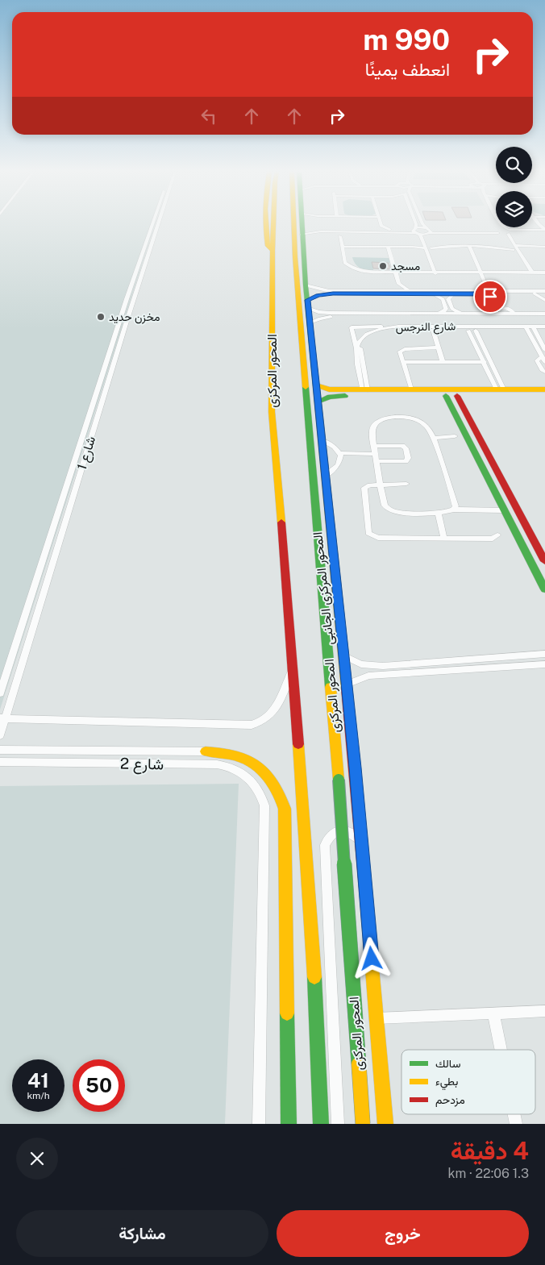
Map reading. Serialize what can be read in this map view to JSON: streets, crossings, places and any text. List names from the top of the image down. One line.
{"streets":{"main road":["المحور المركزى","المحور المركزى الجانبى"],"street":["شارع النرجس","شارع 1","شارع 2"]},"crossings":[["المحور المركزى","المحور المركزى الجانبى"]],"places":["مسجد","مخزن حديد"],"legend":["سالك","بطيء","مزدحم"],"page":{"turn":["990 m","انعطف يمينًا"],"speed":"41 km/h","limit":"50","heading":["4 دقيقة","1.3 km · 22:06"],"buttons":["خروج","مشاركة"]}}
